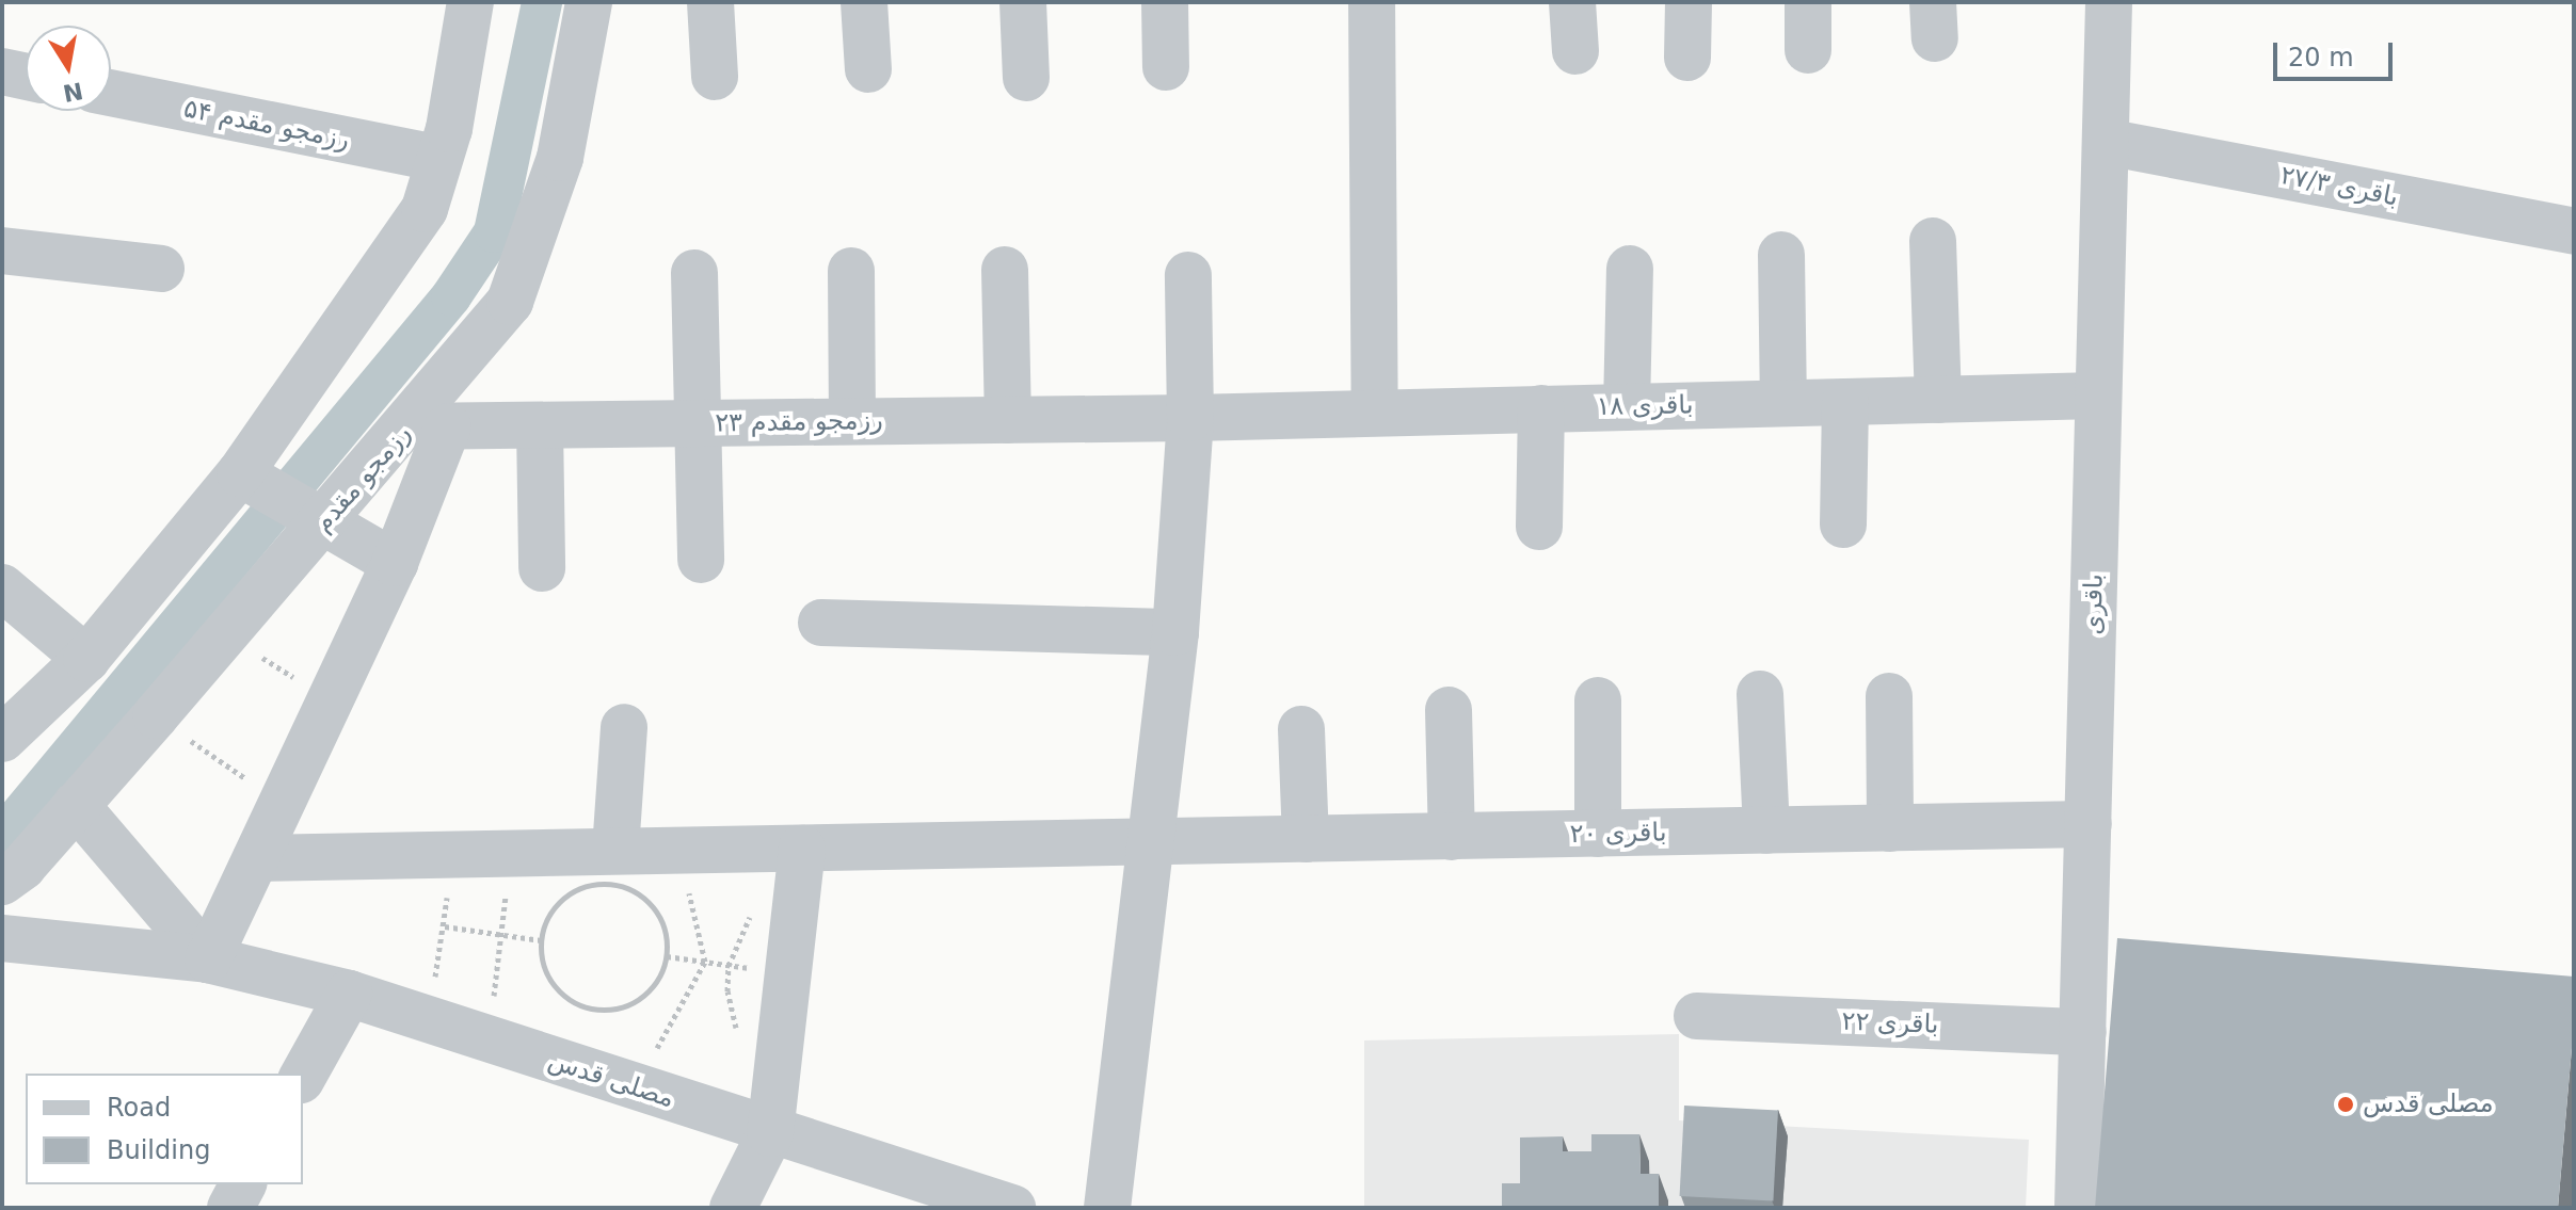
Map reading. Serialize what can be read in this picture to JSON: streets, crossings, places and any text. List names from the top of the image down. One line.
{"streets":{"street":["رزمجو مقدم ۵۴","باقری ۲۷/۳","باقری ۱۸","رزمجو مقدم ۲۳","رزمجو مقدم","باقری","باقری ۲۰","باقری ۲۲","مصلی قدس"]},"crossings":[["باقری ۲۷/۳","باقری"],["باقری ۱۸","رزمجو مقدم ۲۳"],["باقری ۱۸","باقری"],["رزمجو مقدم ۲۳","رزمجو مقدم"],["باقری","باقری ۲۰"],["باقری","باقری ۲۲"]],"places":["مصلی قدس"],"legend":["Road","Building"],"scale_bar":"20 m","north":"bottom"}
